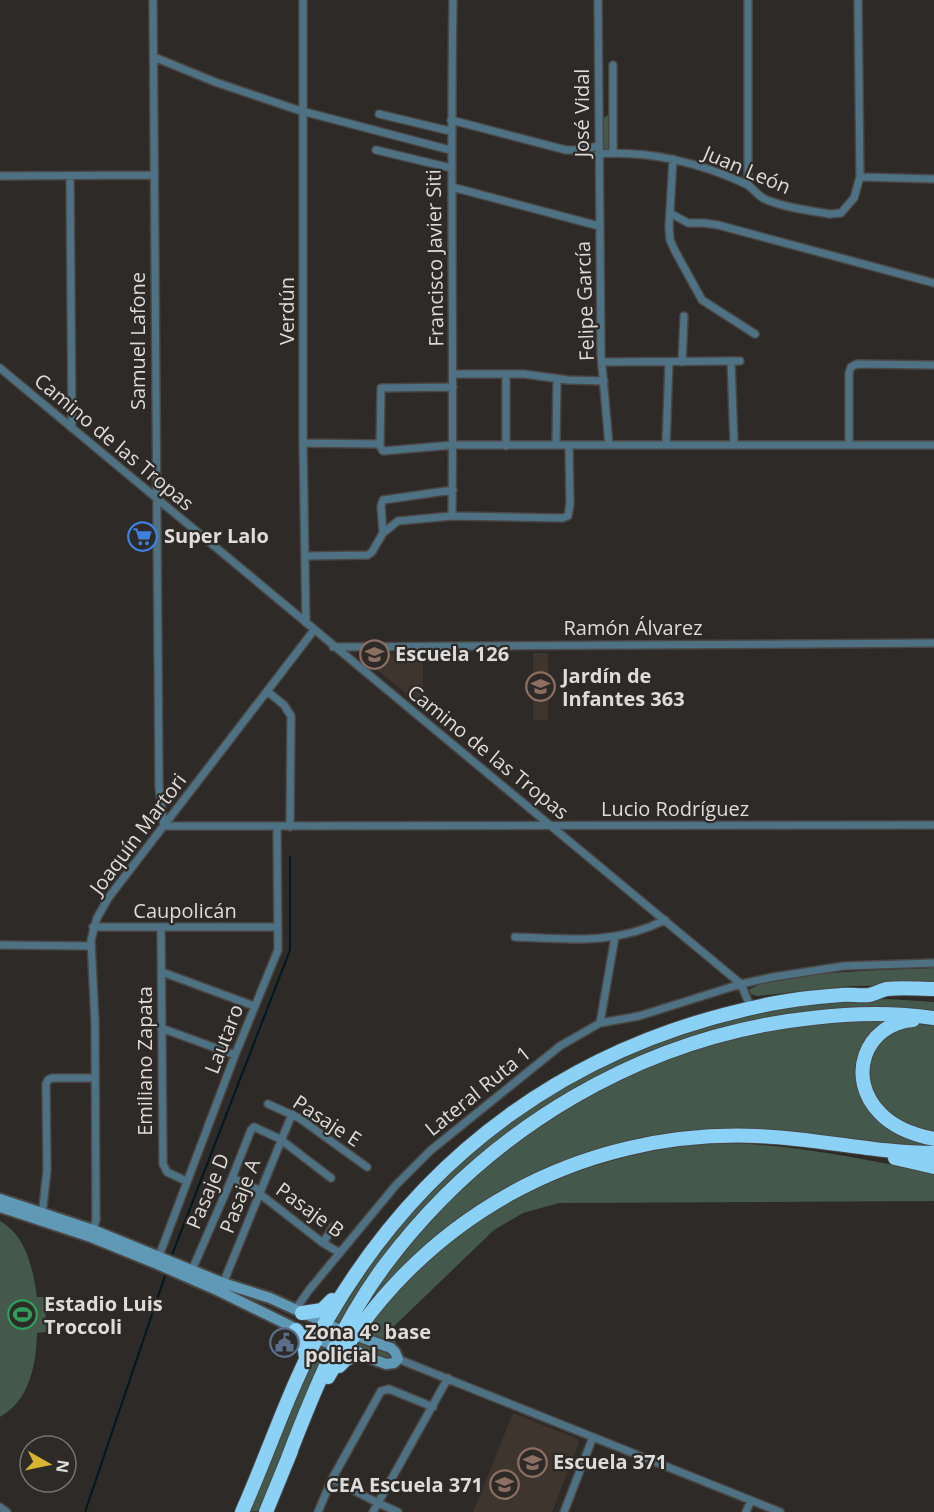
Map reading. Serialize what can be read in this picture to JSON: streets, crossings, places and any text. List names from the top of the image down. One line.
{"streets":{"street":["José Vidal","Juan León","Francisco Javier Siti","Felipe García","Verdún","Samuel Lafone","Camino de las Tropas","Ramón Álvarez","Lucio Rodríguez","Joaquín Martori","Caupolicán","Lautaro","Emiliano Zapata","Lateral Ruta 1","Pasaje E","Pasaje D","Pasaje A","Pasaje B"]},"crossings":[["José Vidal","Juan León"],["José Vidal","Felipe García"],["Juan León","Francisco Javier Siti"],["Francisco Javier Siti","Felipe García"],["Verdún","Camino de las Tropas"],["Samuel Lafone","Camino de las Tropas"],["Samuel Lafone","Lucio Rodríguez"],["Samuel Lafone","Joaquín Martori"],["Camino de las Tropas","Ramón Álvarez"],["Camino de las Tropas","Lucio Rodríguez"],["Camino de las Tropas","Joaquín Martori"],["Camino de las Tropas","Lateral Ruta 1"],["Lucio Rodríguez","Joaquín Martori"],["Lucio Rodríguez","Lautaro"],["Joaquín Martori","Caupolicán"],["Caupolicán","Lautaro"],["Caupolicán","Emiliano Zapata"],["Lautaro","Emiliano Zapata"],["Lateral Ruta 1","Pasaje B"],["Pasaje E","Pasaje A"],["Pasaje D","Pasaje A"],["Pasaje D","Pasaje B"],["Pasaje A","Pasaje B"]],"places":{"supermarket":["Super Lalo"],"school or university":["Escuela 126","Jardín de Infantes 363","Escuela 371","CEA Escuela 371"],"sports":["Estadio Luis Troccoli"],"public building":["Zona 4° base policial"]},"north":"right"}
